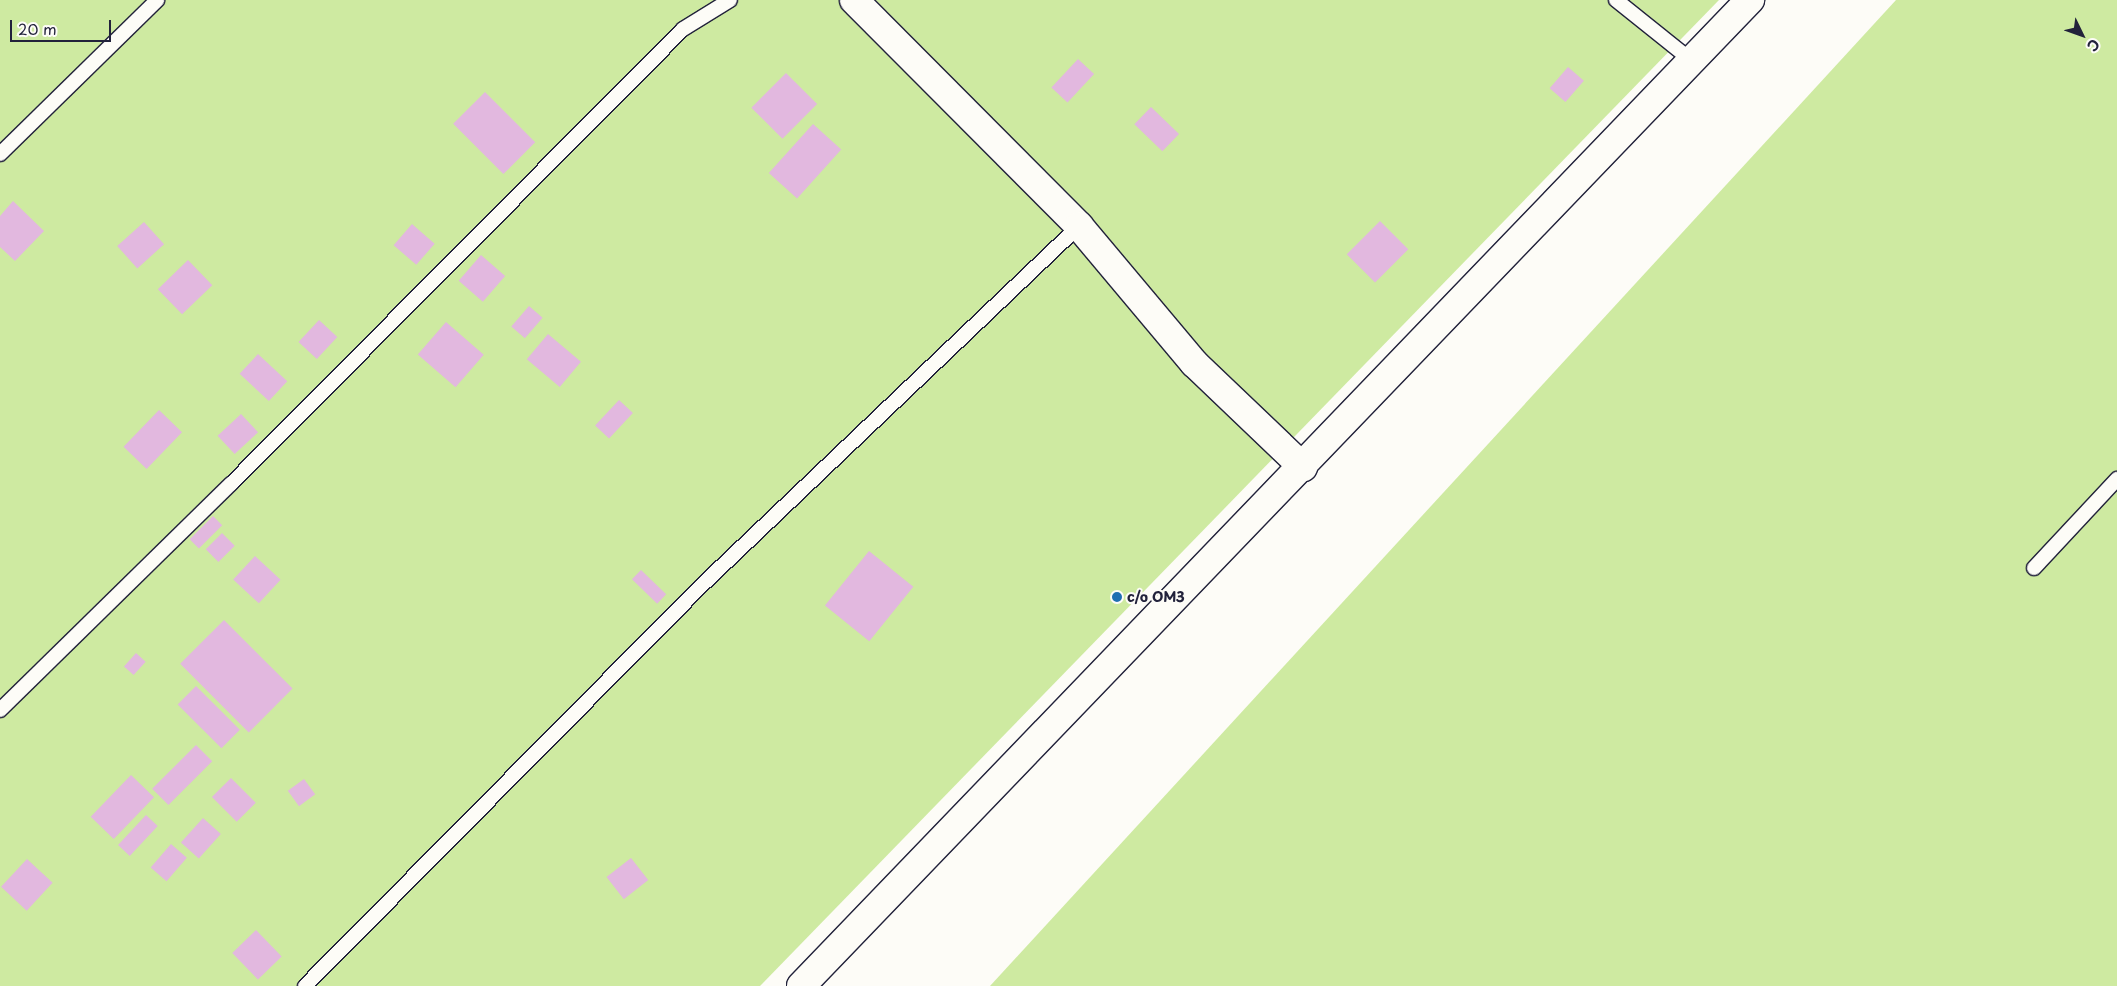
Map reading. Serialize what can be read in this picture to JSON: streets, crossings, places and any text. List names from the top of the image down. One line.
{"places":["с/о ОМЗ"],"scale_bar":"20 m","north":"bottom right"}
